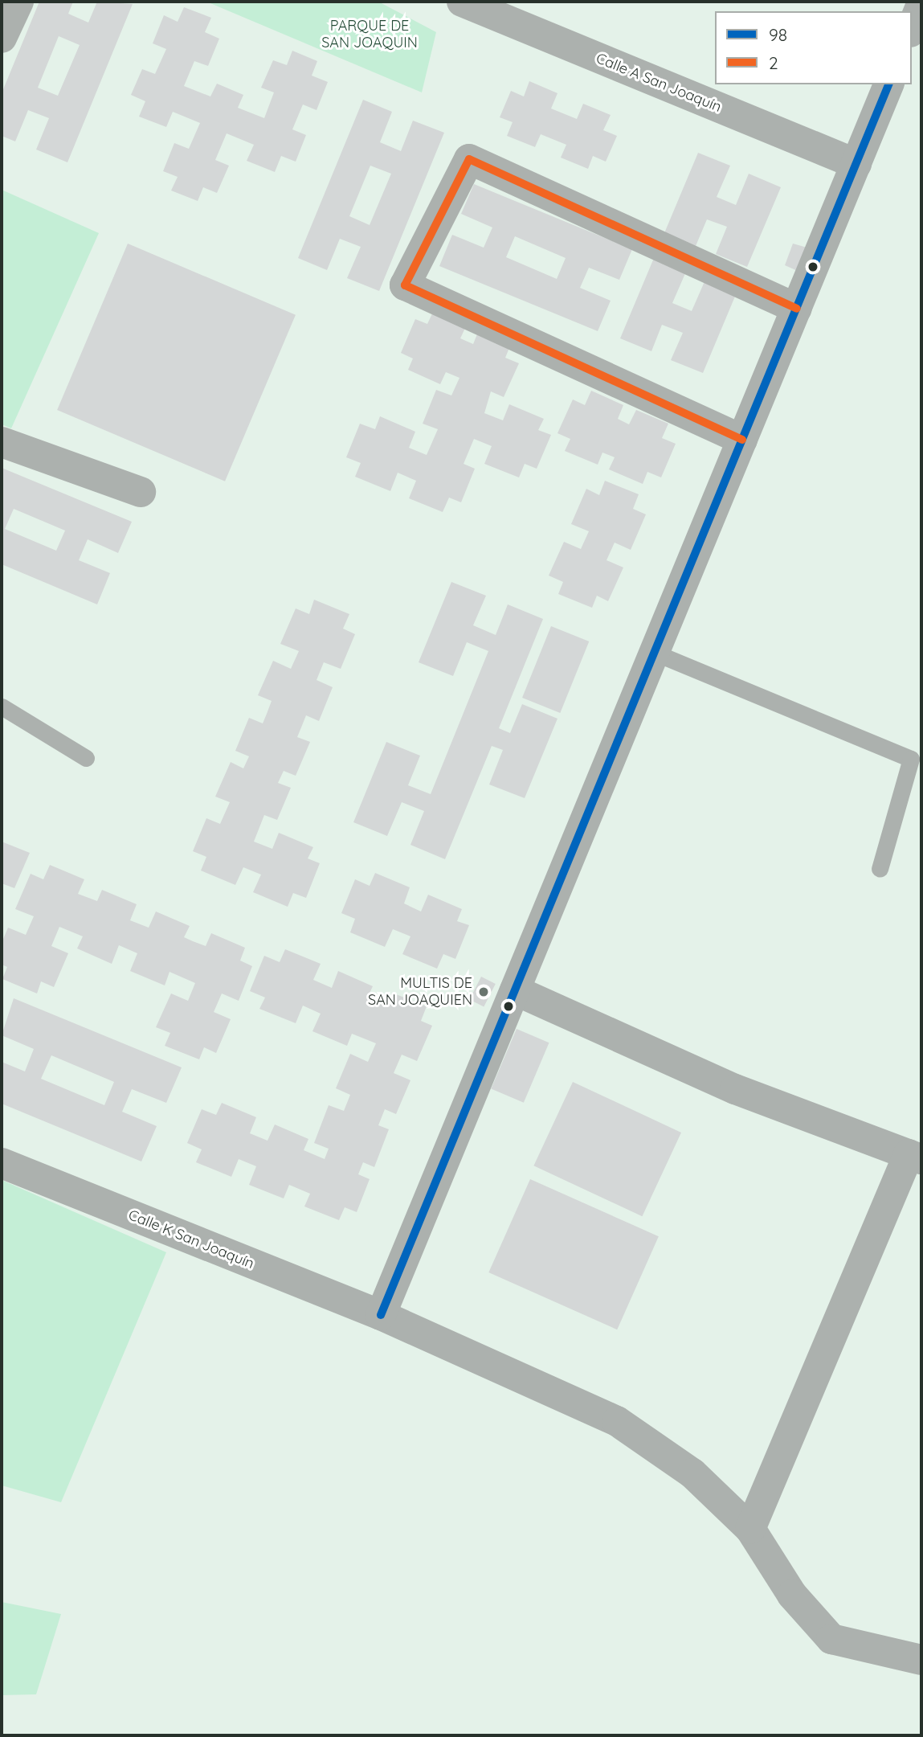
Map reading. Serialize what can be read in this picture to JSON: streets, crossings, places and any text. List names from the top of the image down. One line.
{"streets":{"street":["Calle A San Joaquín","Calle K San Joaquín"]},"parks":["PARQUE DE SAN JOAQUIN"],"places":["MULTIS DE SAN JOAQUIEN"],"lines":["transit line 98","transit line 2"],"legend":["98","2"]}
